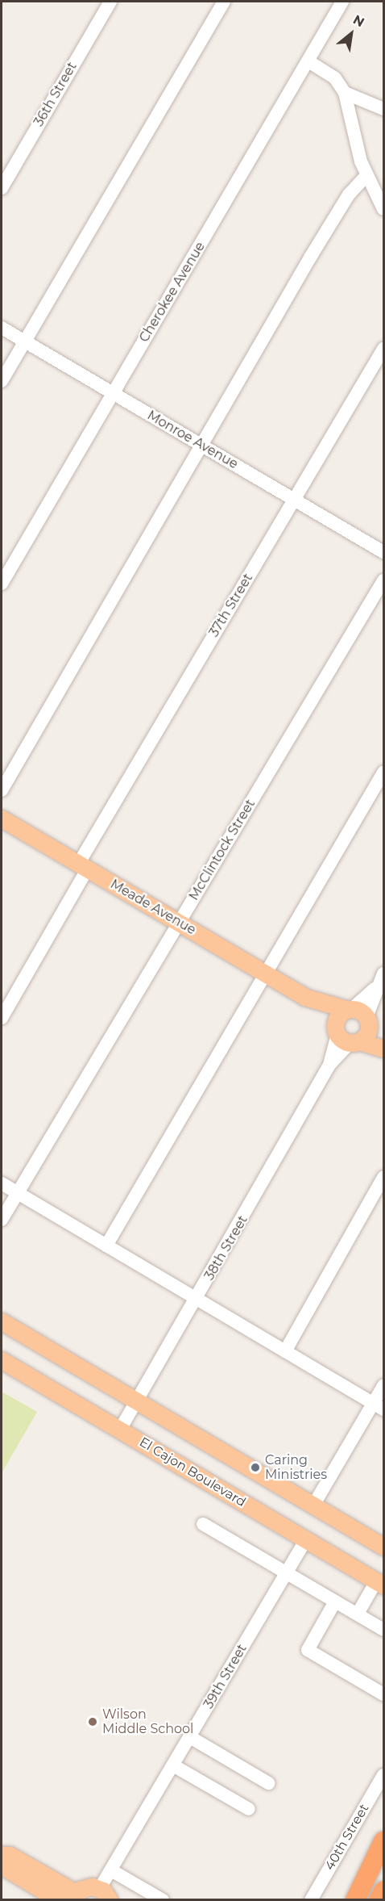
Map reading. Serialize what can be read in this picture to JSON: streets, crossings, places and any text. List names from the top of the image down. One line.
{"streets":{"main road":["Meade Avenue","El Cajon Boulevard"],"street":["36th Street","Cherokee Avenue","Monroe Avenue","37th Street","McClintock Street","38th Street","39th Street","40th Street"]},"crossings":[["Cherokee Avenue","Monroe Avenue"],["Monroe Avenue","37th Street"],["37th Street","Meade Avenue"],["McClintock Street","Meade Avenue"],["Meade Avenue","38th Street"],["38th Street","El Cajon Boulevard"],["El Cajon Boulevard","39th Street"]],"places":["Caring Ministries","Wilson Middle School"],"north":"top right"}
